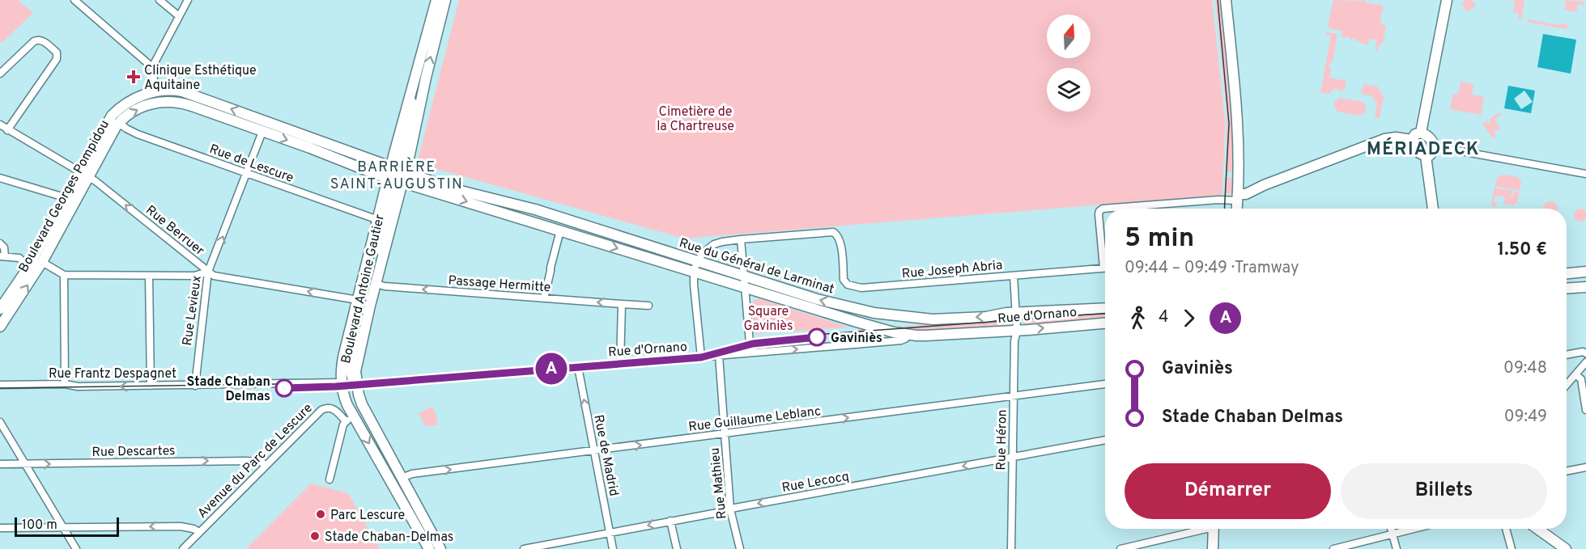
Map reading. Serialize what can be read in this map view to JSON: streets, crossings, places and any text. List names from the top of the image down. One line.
{"streets":{"main road":["Boulevard Georges Pompidou","Rue du Général de Larminat","Boulevard Antoine Gautier","Rue d'Ornano"],"street":["Rue de Lescure","Rue Berruer","Rue Joseph Abria","Passage Hermitte","Rue Levieux","Rue Frantz Despagnet","Rue Guillaume Leblanc","Rue Héron","Rue Descartes","Rue de Madrid","Avenue du Parc de Lescure","Rue Lecocq","Rue Mathieu"]},"crossings":[["Rue de Lescure","Boulevard Georges Pompidou"],["Rue de Lescure","Boulevard Antoine Gautier"],["Rue de Lescure","Rue Levieux"],["Boulevard Georges Pompidou","Rue Berruer"],["Boulevard Georges Pompidou","Rue du Général de Larminat"],["Boulevard Georges Pompidou","Boulevard Antoine Gautier"],["Boulevard Georges Pompidou","Rue Levieux"],["Rue Berruer","Boulevard Antoine Gautier"],["Rue Berruer","Rue Levieux"],["Rue du Général de Larminat","Boulevard Antoine Gautier"],["Rue du Général de Larminat","Rue d'Ornano"],["Rue du Général de Larminat","Rue Héron"],["Passage Hermitte","Boulevard Antoine Gautier"],["Boulevard Antoine Gautier","Rue d'Ornano"],["Boulevard Antoine Gautier","Rue Frantz Despagnet"],["Boulevard Antoine Gautier","Avenue du Parc de Lescure"],["Rue Levieux","Rue Frantz Despagnet"],["Rue d'Ornano","Rue Héron"],["Rue d'Ornano","Rue de Madrid"],["Rue d'Ornano","Rue Mathieu"],["Rue Guillaume Leblanc","Rue Héron"],["Rue Guillaume Leblanc","Rue de Madrid"],["Rue Guillaume Leblanc","Rue Mathieu"],["Rue Héron","Rue Lecocq"],["Rue Descartes","Avenue du Parc de Lescure"],["Rue de Madrid","Rue Lecocq"],["Rue Lecocq","Rue Mathieu"]],"one_way":["Rue Berruer","Passage Hermitte","Rue Levieux","Rue Guillaume Leblanc","Rue Descartes","Rue de Madrid","Rue Lecocq"],"districts":["MÉRIADECK","BARRIÈRE SAINT-AUGUSTIN"],"parks":["Cimetière de la Chartreuse","Square Gaviniès"],"places":{"health":["Clinique Esthétique Aquitaine"],"other":["Gaviniès","Stade Chaban Delmas","Parc Lescure","Stade Chaban-Delmas"]},"lines":["tram line A"],"scale_bar":"100 m","north":"top","page":{"on_map":"A","heading":["5 min","09:44 – 09:49 · Tramway","1.50 €"],"legs":["4","A"],"list":[{"name":"Gaviniès","value":"09:48"},{"name":"Stade Chaban Delmas","value":"09:49"}],"buttons":["Démarrer","Billets"],"scale":"100 m"}}
